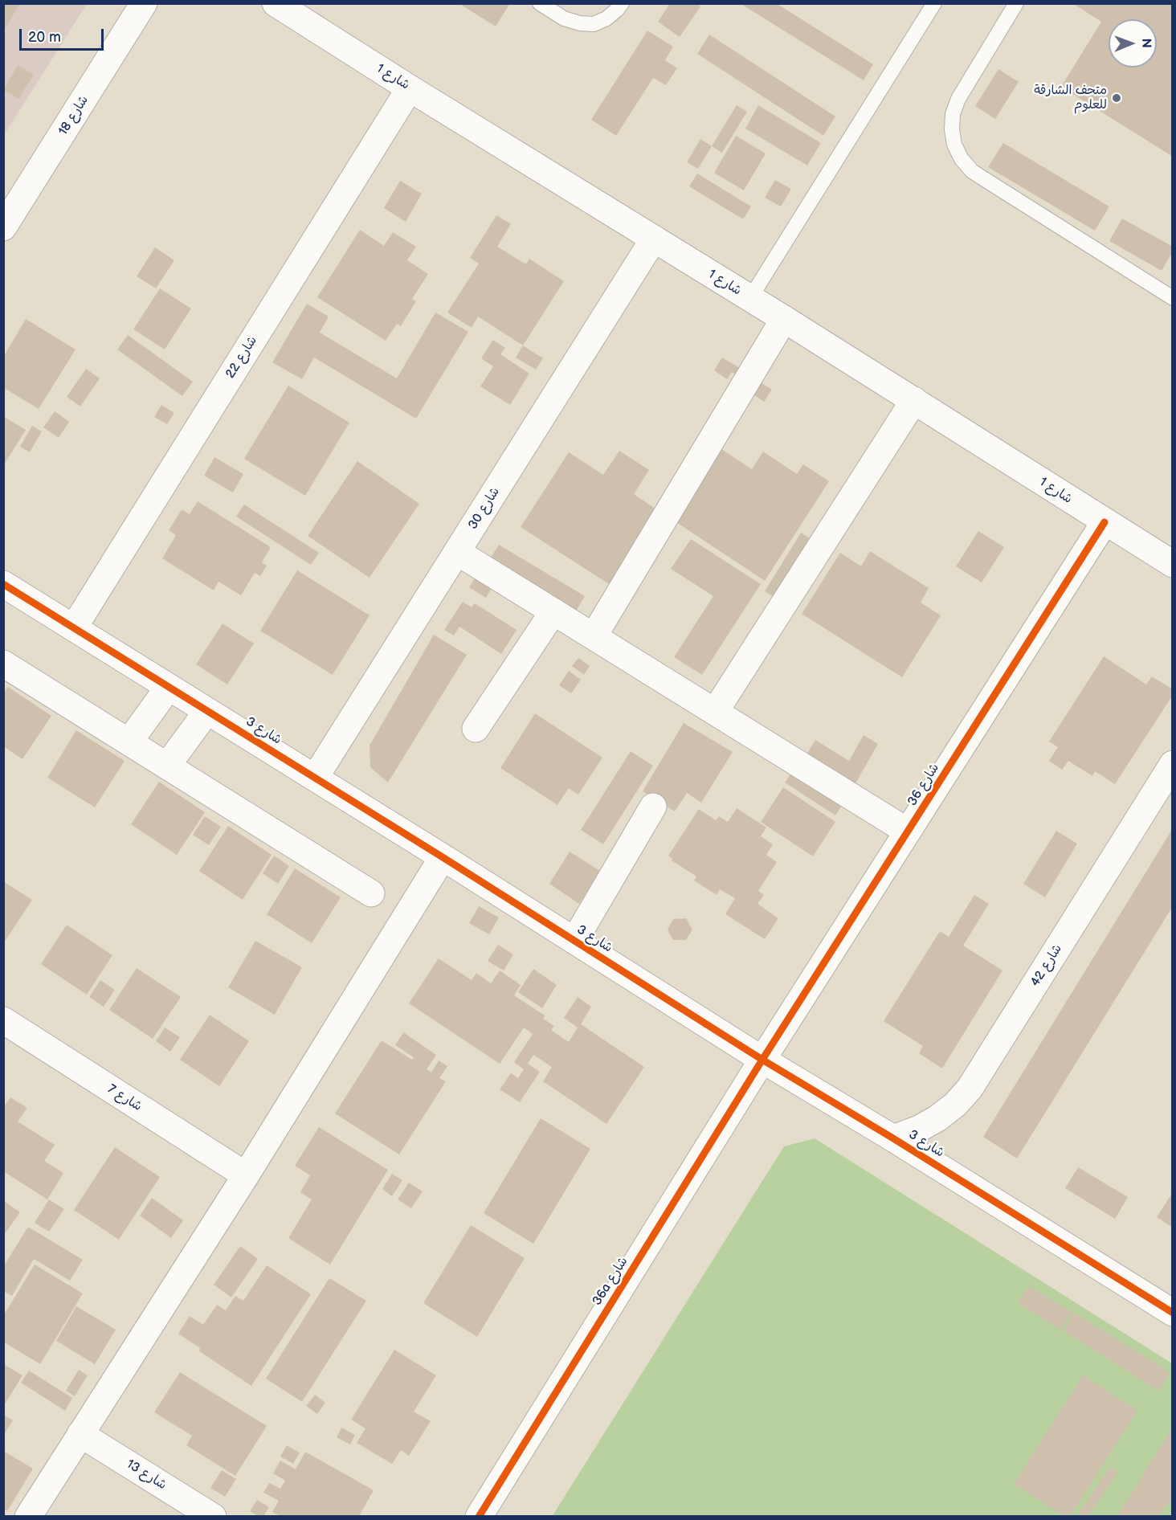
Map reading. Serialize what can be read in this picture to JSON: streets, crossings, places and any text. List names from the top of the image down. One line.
{"streets":{"street":["شارع 1","شارع 18","شارع 22","شارع 30","شارع 3","شارع 36","شارع 42","شارع 7","36a شارع","شارع 13"]},"crossings":[["شارع 1","شارع 22"],["شارع 1","شارع 30"],["شارع 1","شارع 36"],["شارع 22","شارع 3"],["شارع 30","شارع 3"],["شارع 3","شارع 36"],["شارع 3","شارع 42"],["شارع 3","36a شارع"],["شارع 36","36a شارع"]],"places":["متحف الشارقة للعلوم"],"scale_bar":"20 m","north":"right"}
